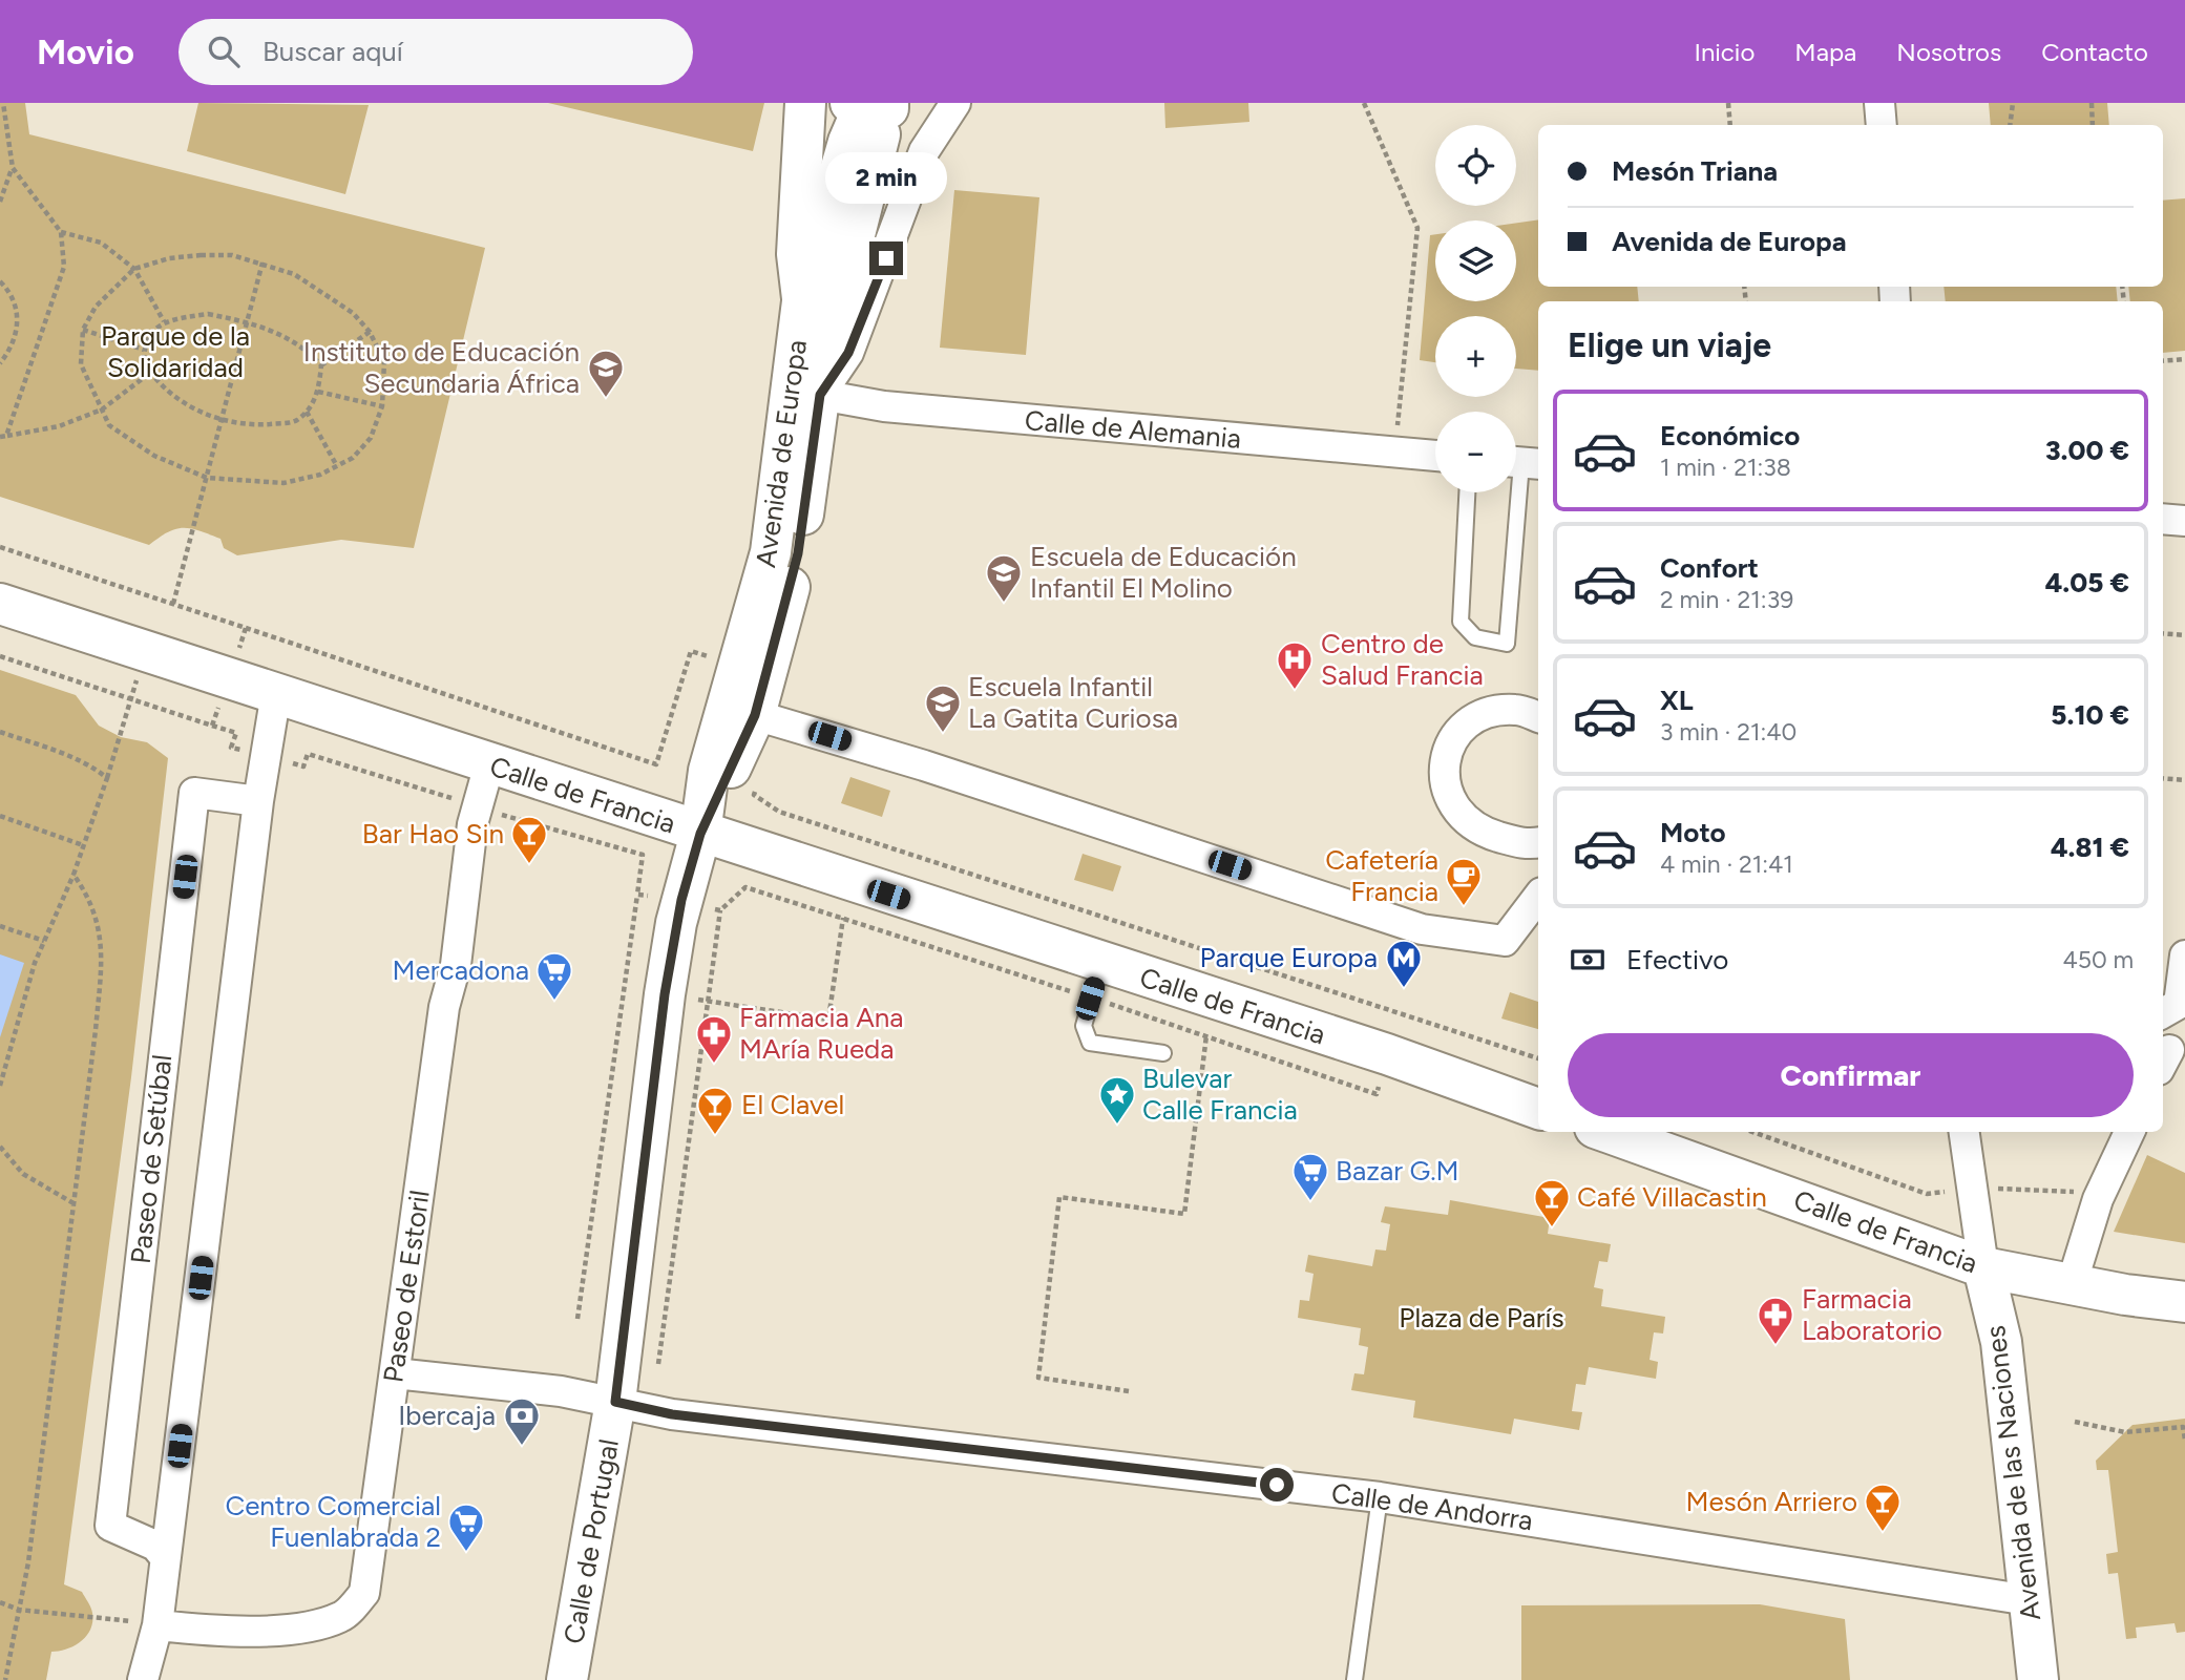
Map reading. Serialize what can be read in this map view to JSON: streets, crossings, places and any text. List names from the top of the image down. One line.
{"streets":{"main road":["Avenida de Europa","Calle de Francia","Avenida de las Naciones","Calle de Portugal"],"street":["Calle de Alemania","Paseo de Setúbal","Paseo de Estoril","Calle de Andorra"]},"crossings":[["Calle de Alemania","Avenida de Europa"],["Avenida de Europa","Calle de Francia"],["Avenida de Europa","Calle de Portugal"],["Calle de Francia","Paseo de Estoril"],["Calle de Francia","Avenida de las Naciones"],["Calle de Francia","Calle de Portugal"],["Paseo de Estoril","Calle de Portugal"],["Avenida de las Naciones","Calle de Andorra"],["Calle de Andorra","Calle de Portugal"]],"parks":["Parque de la Solidaridad","Plaza de París"],"places":{"school or university":["Instituto de Educación Secundaria África","Escuela de Educación Infantil El Molino","Escuela Infantil La Gatita Curiosa"],"hospital":["Centro de Salud Francia"],"bar":["Bar Hao Sin","El Clavel","Café Villacastin","Mesón Arriero"],"cafe":["Cafetería Francia"],"metro station":["Parque Europa"],"supermarket":["Mercadona","Bazar G.M","Centro Comercial Fuenlabrada 2"],"pharmacy":["Farmacia Ana MAría Rueda","Farmacia Laboratorio"],"place":["Bulevar Calle Francia"],"bank":["Ibercaja"]},"page":{"header":"Movio","search":"Buscar aquí","nav":["Inicio","Mapa","Nosotros","Contacto"],"map_buttons":["+","−"],"banner":["Mesón Triana","Avenida de Europa"],"bubble":"2 min","heading":"Elige un viaje","list":[{"name":"Económico","note":"1 min · 21:38","value":"3.00 €"},{"name":"Confort","note":"2 min · 21:39","value":"4.05 €"},{"name":"XL","note":"3 min · 21:40","value":"5.10 €"},{"name":"Moto","note":"4 min · 21:41","value":"4.81 €"}],"pay":["Efectivo","450 m"],"buttons":"Confirmar"}}
